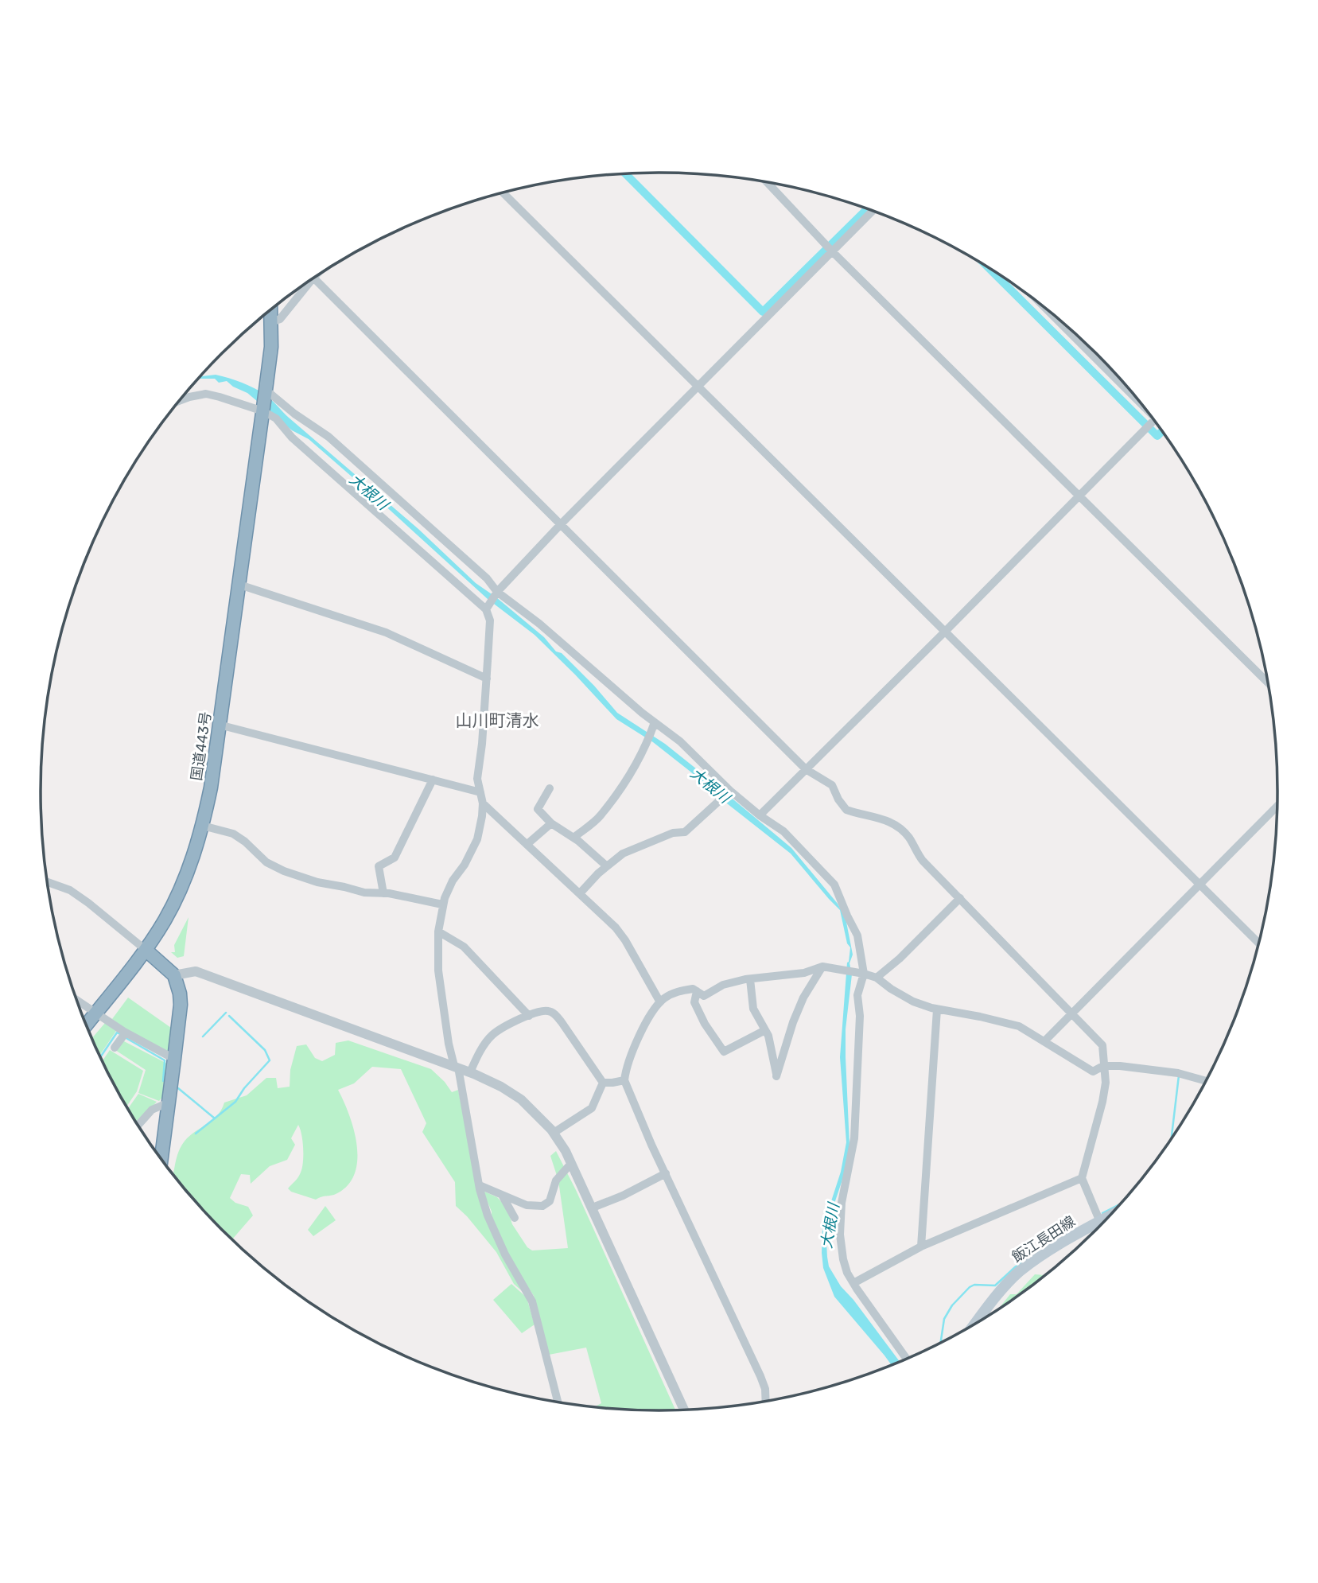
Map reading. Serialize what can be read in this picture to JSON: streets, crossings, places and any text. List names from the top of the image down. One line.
{"streets":{"highway":["国道443号"],"main road":["飯江長田線"]},"districts":["山川町清水"],"water":["大根川"]}
